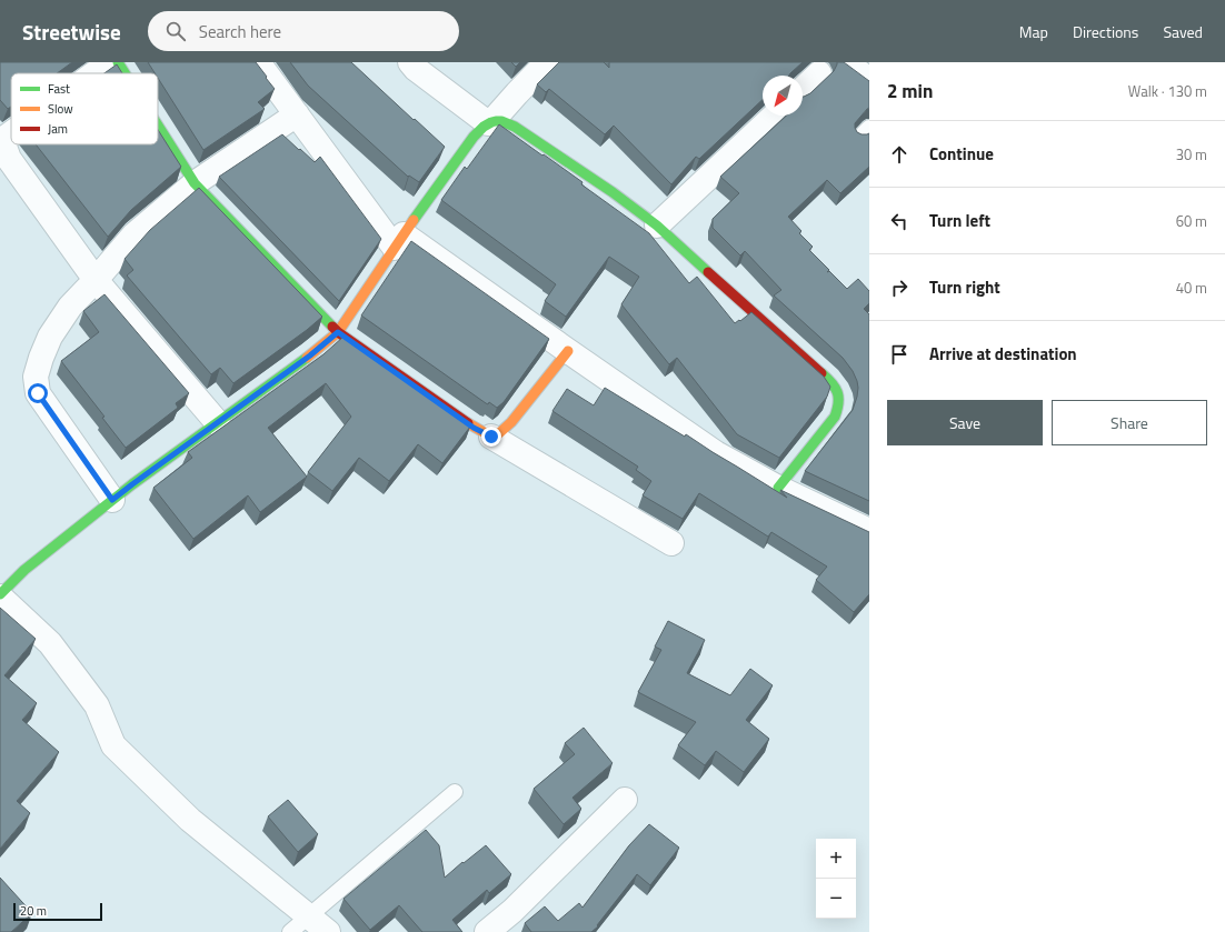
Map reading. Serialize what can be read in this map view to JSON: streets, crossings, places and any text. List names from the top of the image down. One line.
{"legend":["Fast","Slow","Jam"],"scale_bar":"20 m","north":"bottom left","page":{"header":"Streetwise","search":"Search here","nav":["Map","Directions","Saved"],"heading":["2 min","Walk · 130 m"],"list":[["Continue","30 m"],["Turn left","60 m"],["Turn right","40 m"],"Arrive at destination"],"buttons":["Save","Share"],"map_buttons":["+","−"],"scale":"20 m"}}
